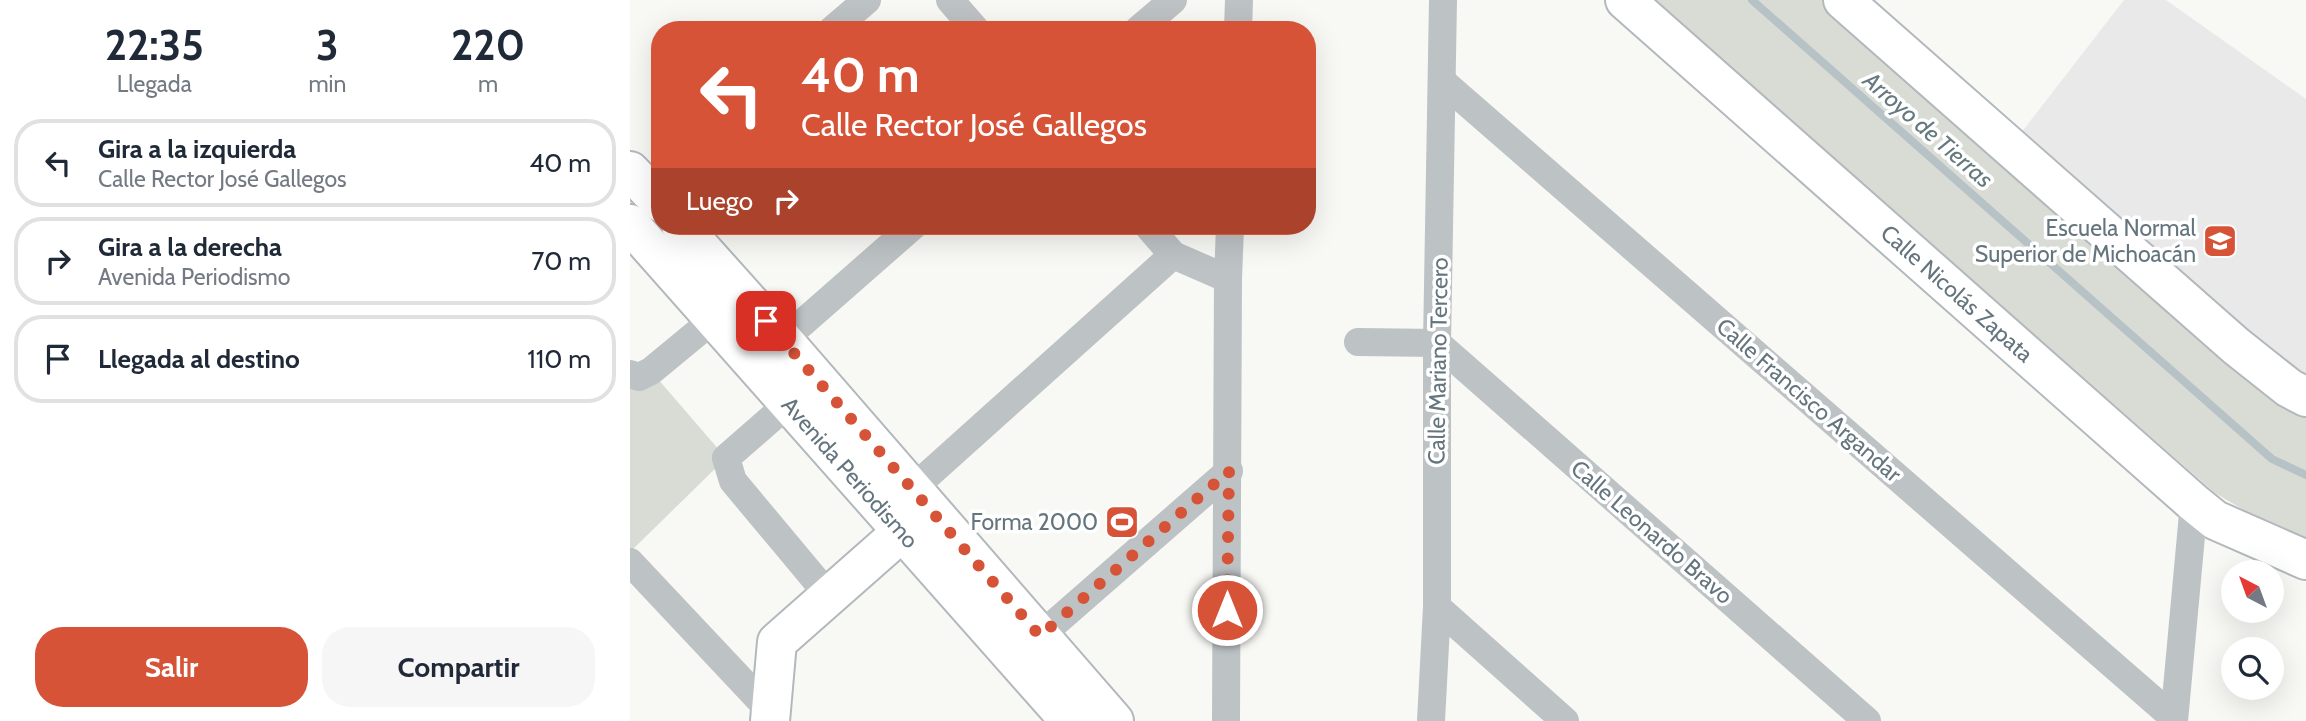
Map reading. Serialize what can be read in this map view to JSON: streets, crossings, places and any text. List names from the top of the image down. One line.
{"streets":{"street":["Calle Nicolás Zapata","Calle Mariano Tercero","Calle Francisco Argandar","Avenida Periodismo","Calle Leonardo Bravo"]},"crossings":[["Calle Mariano Tercero","Calle Francisco Argandar"],["Calle Mariano Tercero","Calle Leonardo Bravo"]],"water":["Arroyo de Tierras"],"places":{"school or university":["Escuela Normal Superior de Michoacán"],"sports":["Forma 2000"]},"north":"top left","page":{"eta":["22:35","Llegada","3","min","220","m"],"turn":["40 m","Calle Rector José Gallegos"],"list":[{"name":"Gira a la izquierda","note":"Calle Rector José Gallegos","value":"40 m"},{"name":"Gira a la derecha","note":"Avenida Periodismo","value":"70 m"},{"name":"Llegada al destino","value":"110 m"}],"then":"Luego","buttons":["Salir","Compartir"]}}
